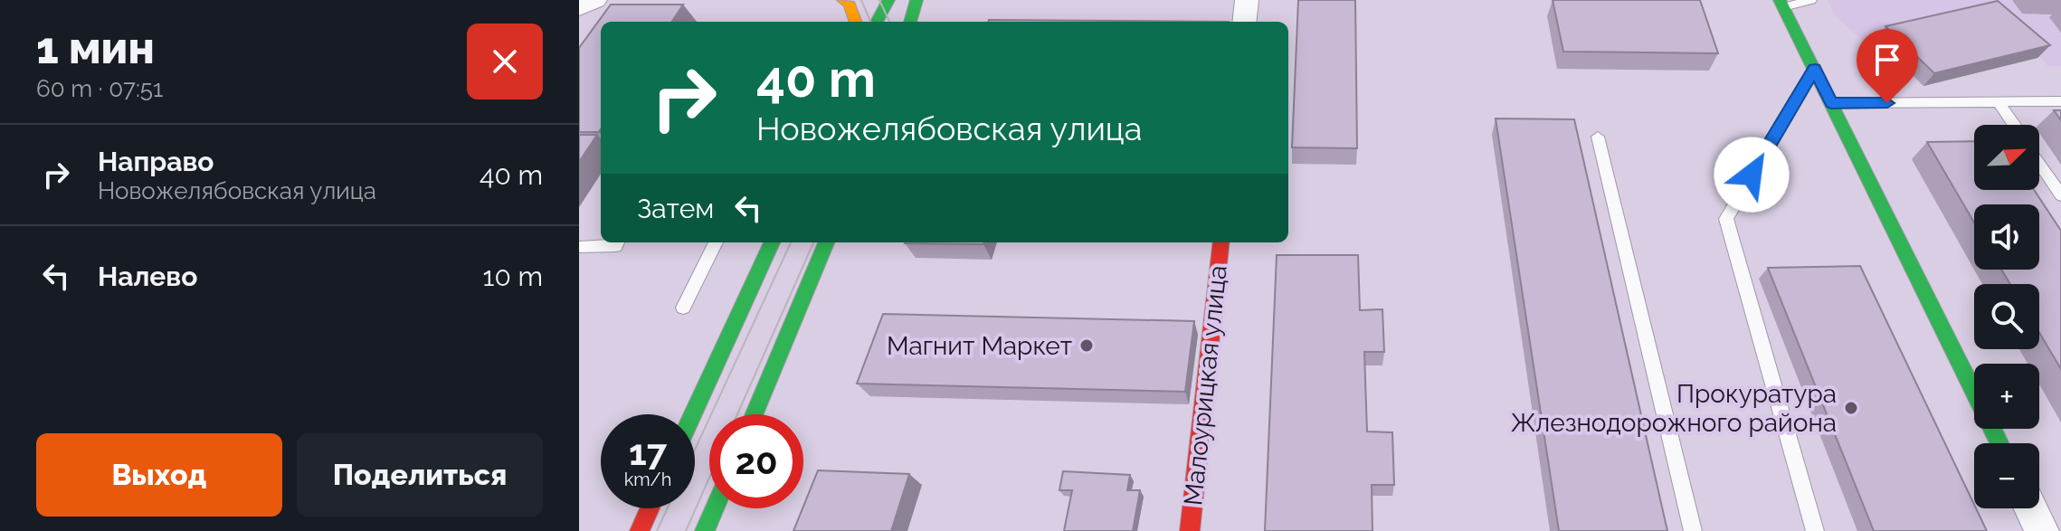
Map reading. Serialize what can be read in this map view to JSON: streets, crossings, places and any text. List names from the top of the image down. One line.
{"streets":{"street":["Малоурицкая улица"]},"places":["Магнит Маркет","Прокуратура Жлезнодорожного района"],"north":"top right","page":{"heading":["1 мин","60 m · 07:51"],"turn":["40 m","Новожелябовская улица"],"list":[{"name":"Направо","note":"Новожелябовская улица","value":"40 m"},{"name":"Налево","value":"10 m"}],"map_buttons":["+","−"],"then":"Затем","speed":"17 km/h","limit":"20","buttons":["Выход","Поделиться"]}}
